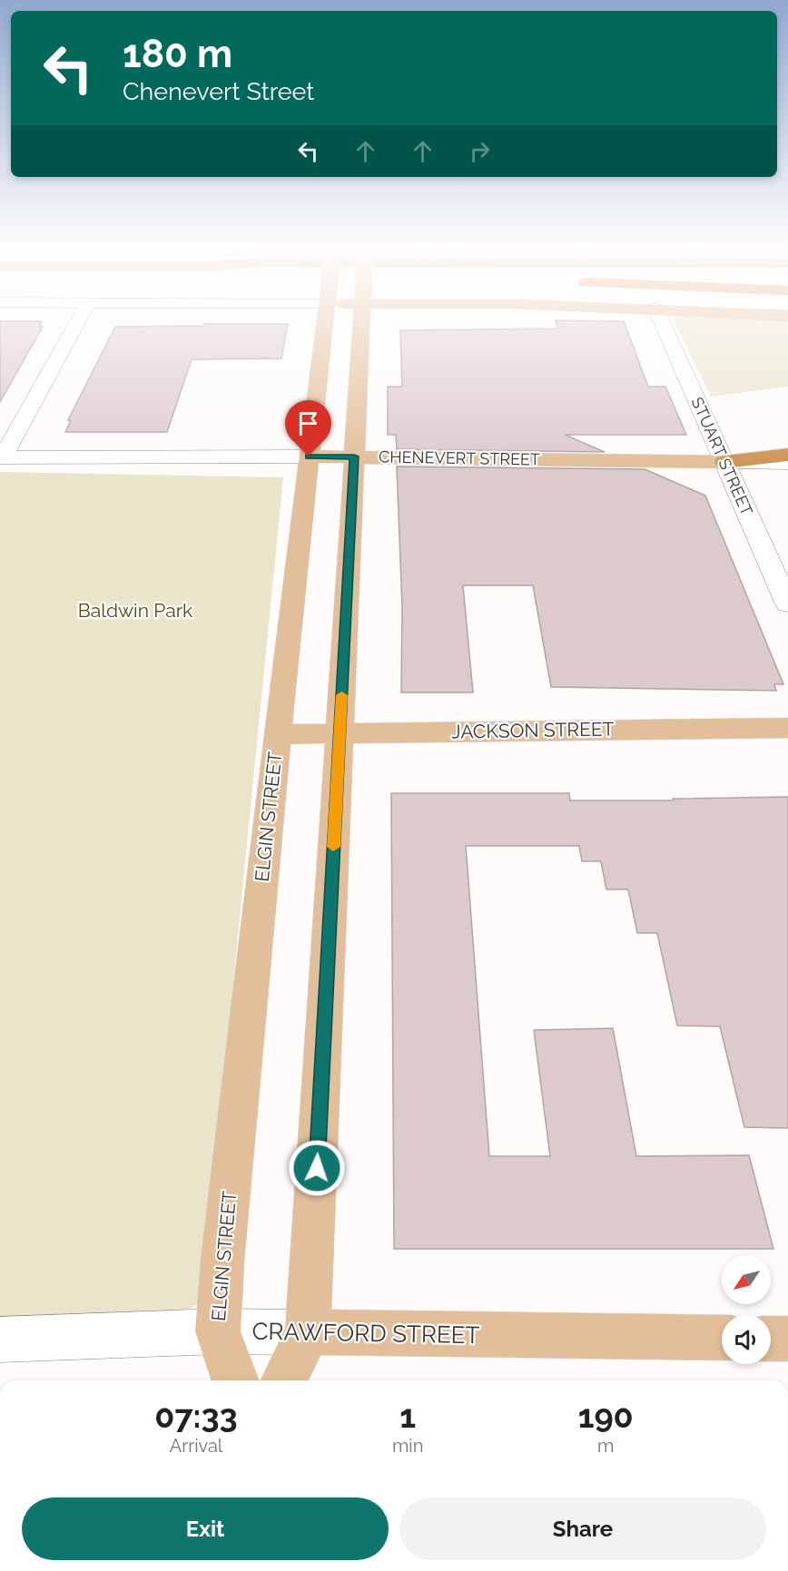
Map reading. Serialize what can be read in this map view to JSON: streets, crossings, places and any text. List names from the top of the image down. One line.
{"streets":{"main road":["CHENEVERT STREET","JACKSON STREET","ELGIN STREET","CRAWFORD STREET"],"street":["STUART STREET"]},"crossings":[["STUART STREET","CHENEVERT STREET"],["CHENEVERT STREET","ELGIN STREET"],["JACKSON STREET","ELGIN STREET"],["ELGIN STREET","CRAWFORD STREET"]],"parks":["Baldwin Park"],"north":"bottom left","page":{"turn":["180 m","Chenevert Street"],"eta":["07:33","Arrival","1","min","190","m"],"buttons":["Exit","Share"]}}
